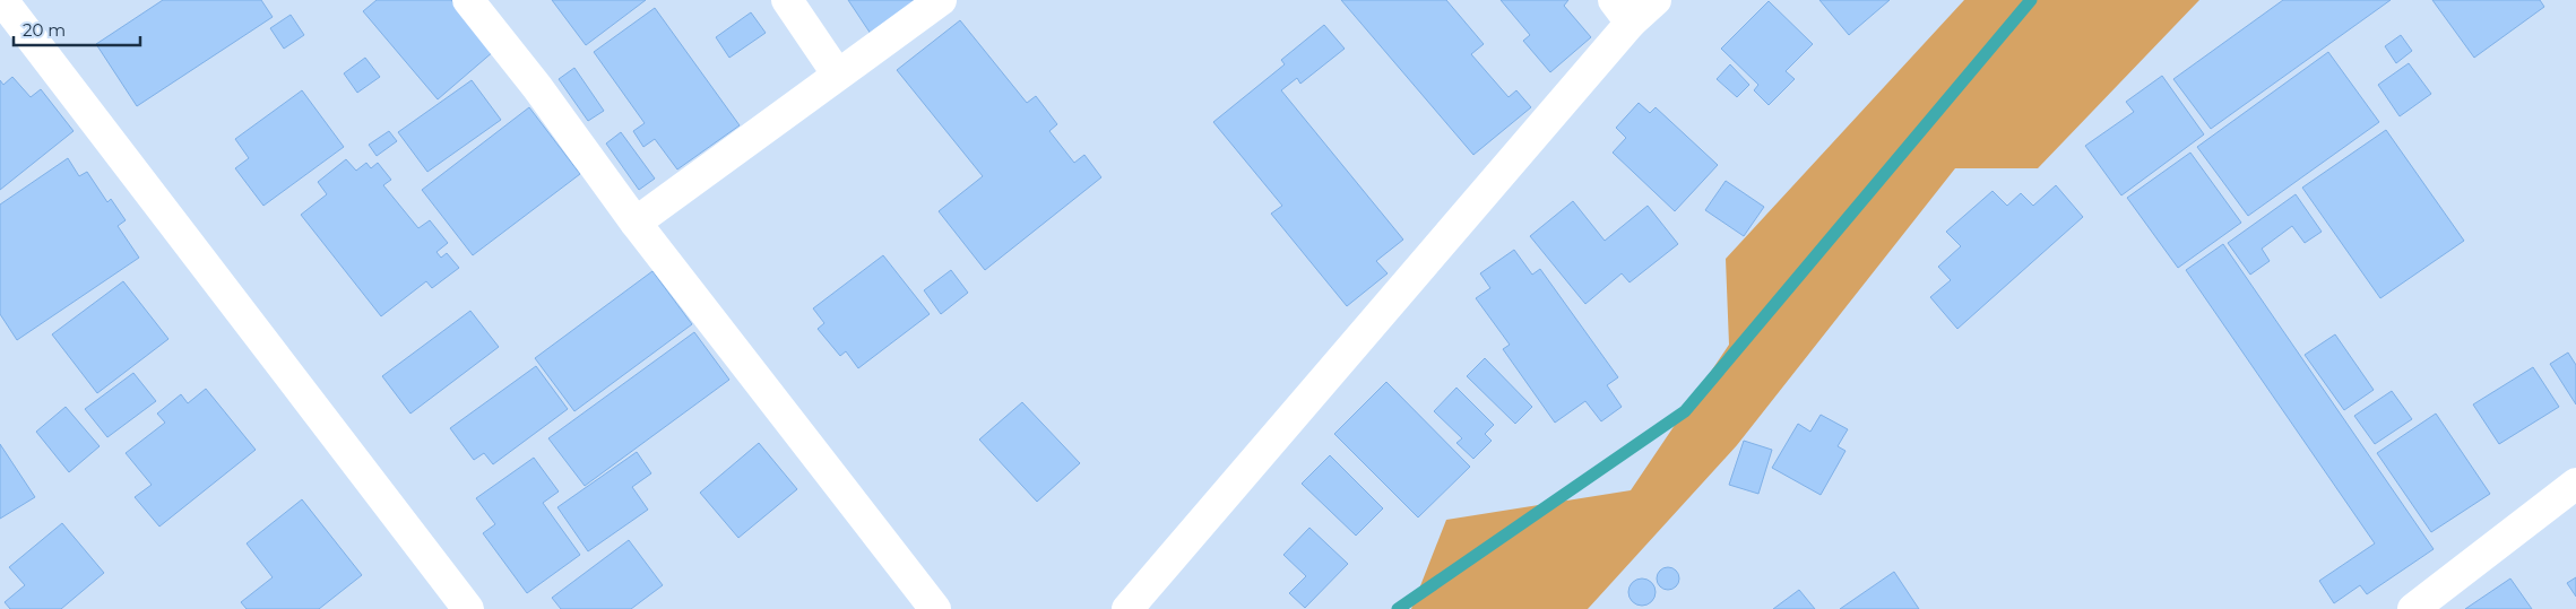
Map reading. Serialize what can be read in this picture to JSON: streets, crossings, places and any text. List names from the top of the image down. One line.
{"scale_bar":"20 m"}
